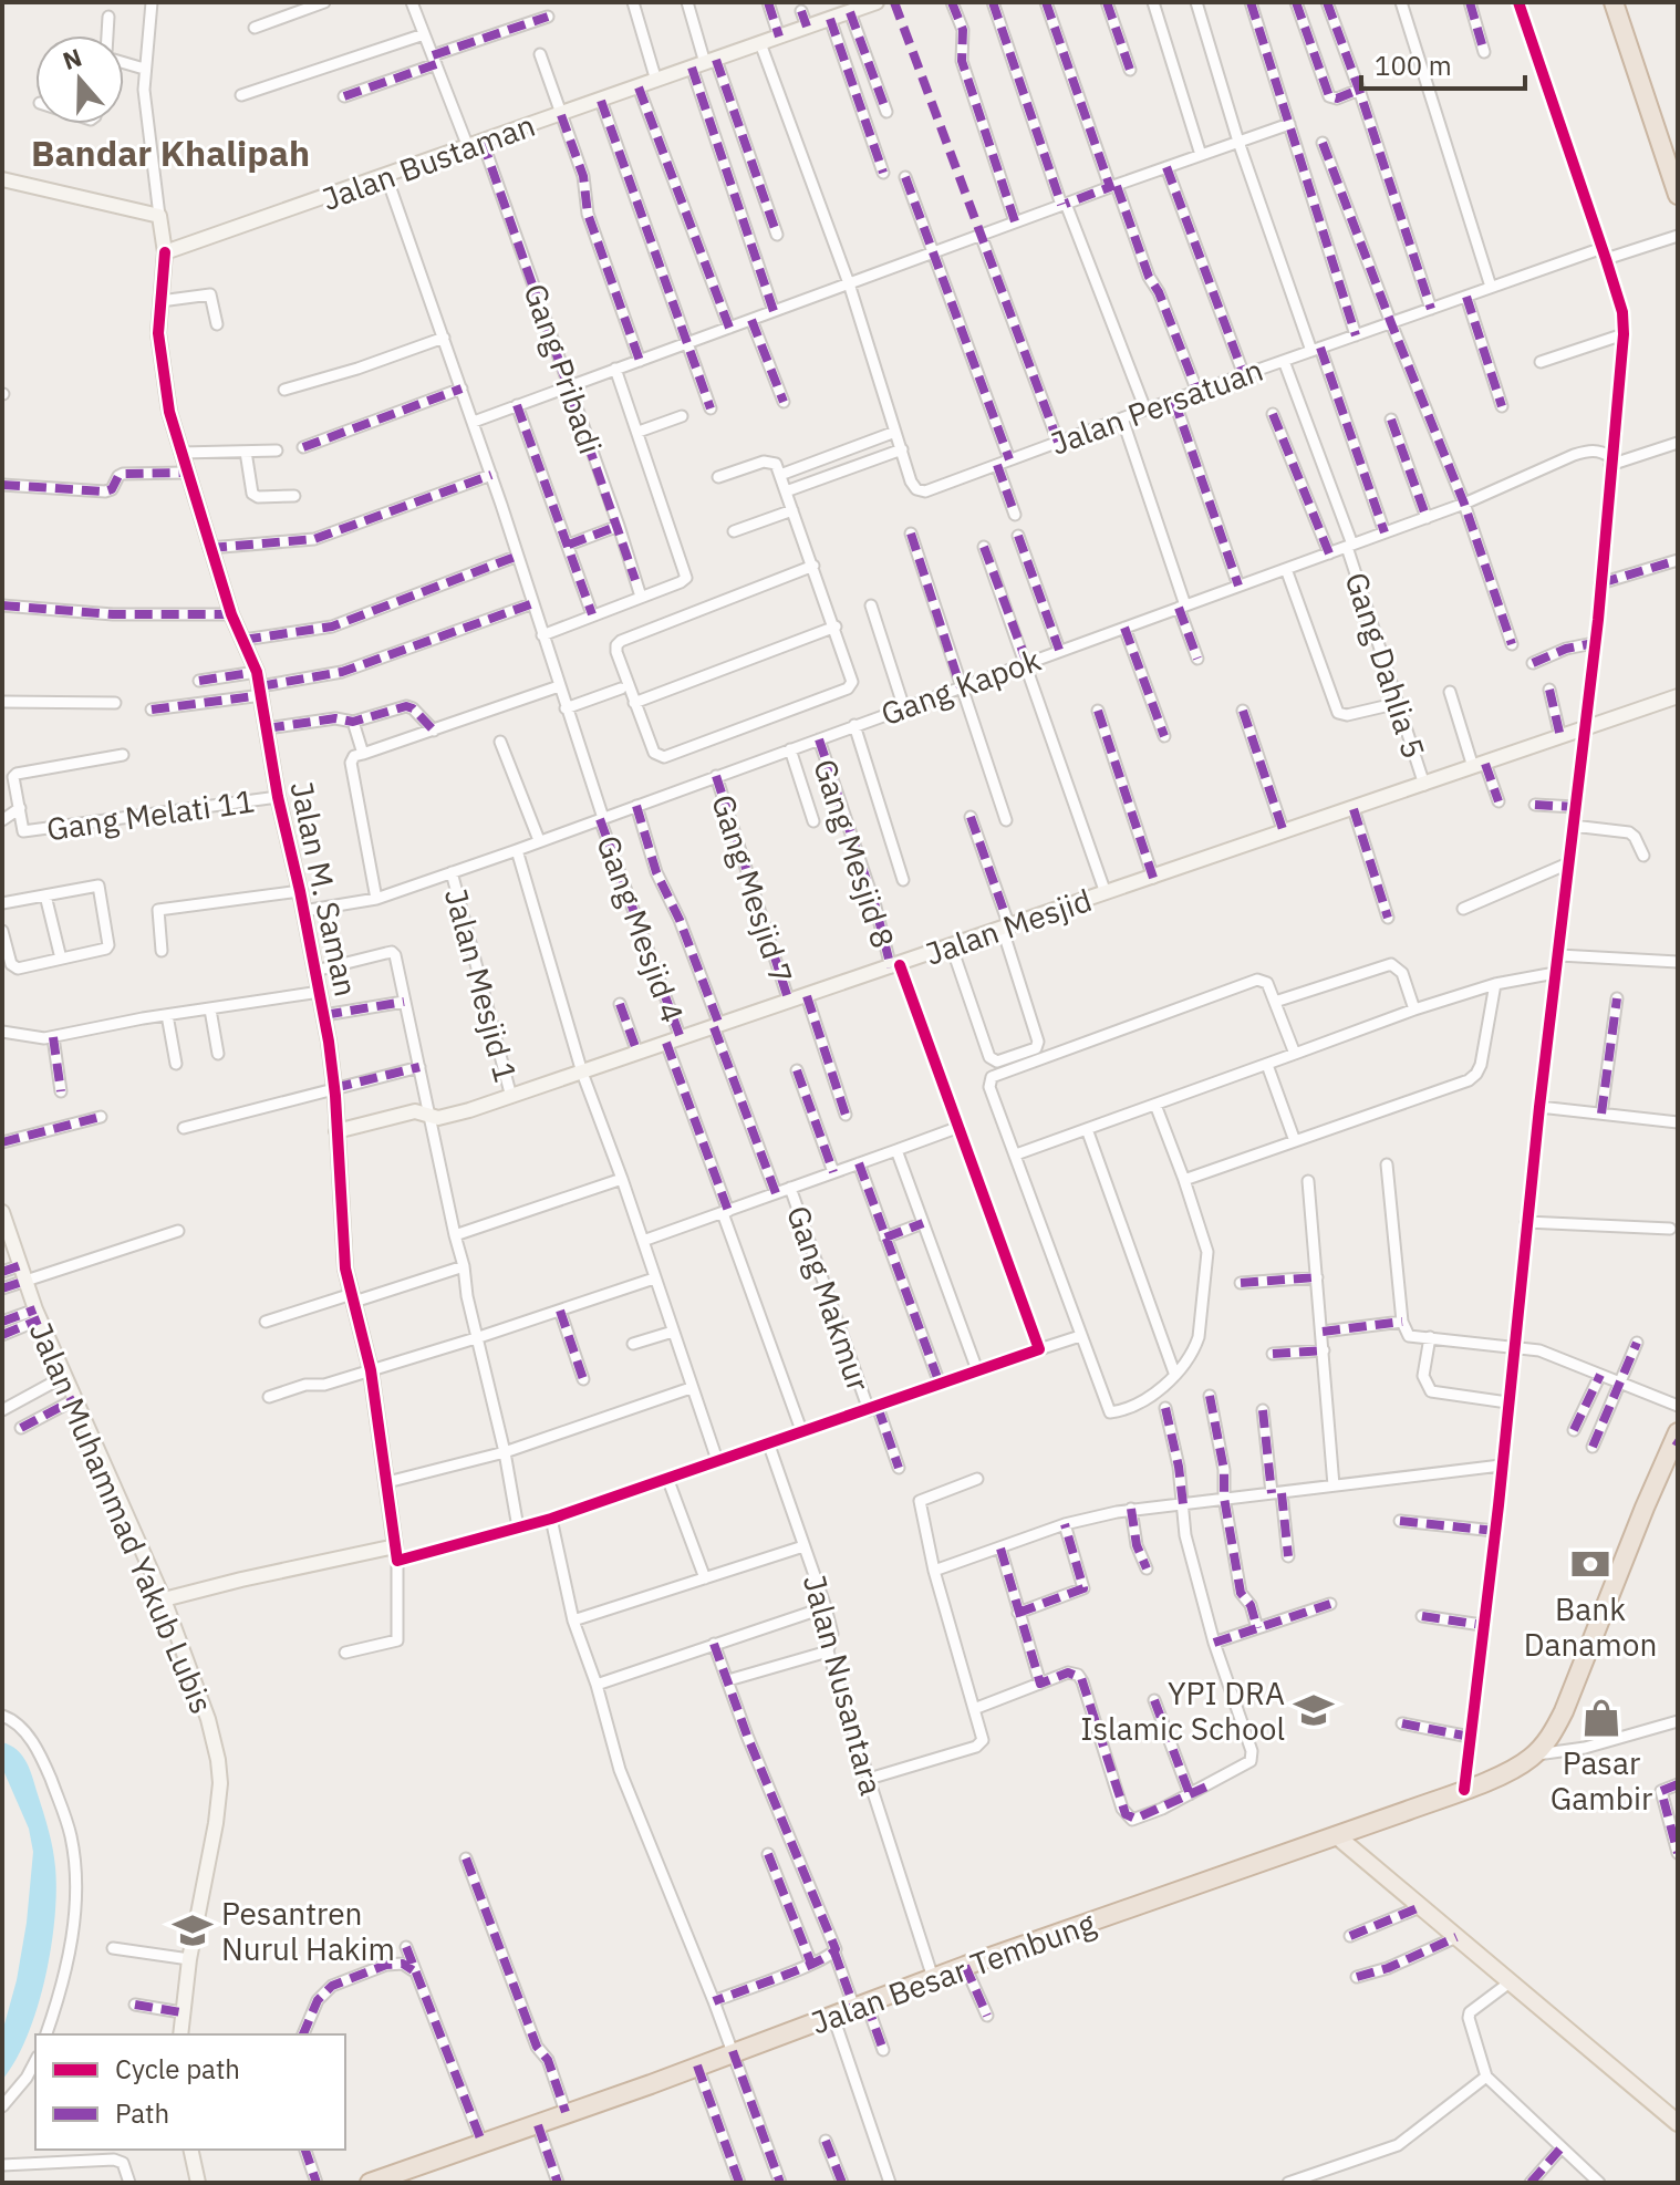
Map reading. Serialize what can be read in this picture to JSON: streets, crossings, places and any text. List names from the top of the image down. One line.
{"streets":{"highway":["Jalan Besar Tembung"],"street":["Jalan Bustaman","Gang Pribadi","Jalan Persatuan","Gang Dahlia 5","Gang Kapok","Gang Melati 11","Gang Mesjid 8","Jalan M. Saman","Gang Mesjid 7","Jalan Mesjid","Gang Mesjid 4","Jalan Mesjid 1","Gang Makmur","Jalan Muhammad Yakub Lubis","Jalan Nusantara"]},"crossings":[["Jalan Bustaman","Gang Pribadi"],["Jalan Bustaman","Jalan Persatuan"],["Jalan Bustaman","Jalan M. Saman"],["Jalan Bustaman","Gang Mesjid 4"],["Jalan Persatuan","Gang Dahlia 5"],["Gang Dahlia 5","Gang Kapok"],["Gang Dahlia 5","Jalan Mesjid"],["Gang Kapok","Gang Mesjid 8"],["Gang Kapok","Jalan M. Saman"],["Gang Kapok","Gang Mesjid 7"],["Gang Kapok","Gang Mesjid 4"],["Gang Kapok","Jalan Mesjid 1"],["Gang Melati 11","Jalan M. Saman"],["Gang Mesjid 8","Jalan Mesjid"],["Jalan M. Saman","Jalan Mesjid"],["Gang Mesjid 7","Jalan Mesjid"],["Jalan Mesjid","Gang Mesjid 4"],["Jalan Mesjid","Jalan Mesjid 1"],["Jalan Nusantara","Jalan Besar Tembung"]],"districts":["Bandar Khalipah"],"places":{"bank":["Bank Danamon"],"school or university":["YPI DRA Islamic School","Pesantren Nurul Hakim"],"shop":["Pasar Gambir"]},"legend":["Cycle path","Path"],"scale_bar":"100 m","north":"top"}
